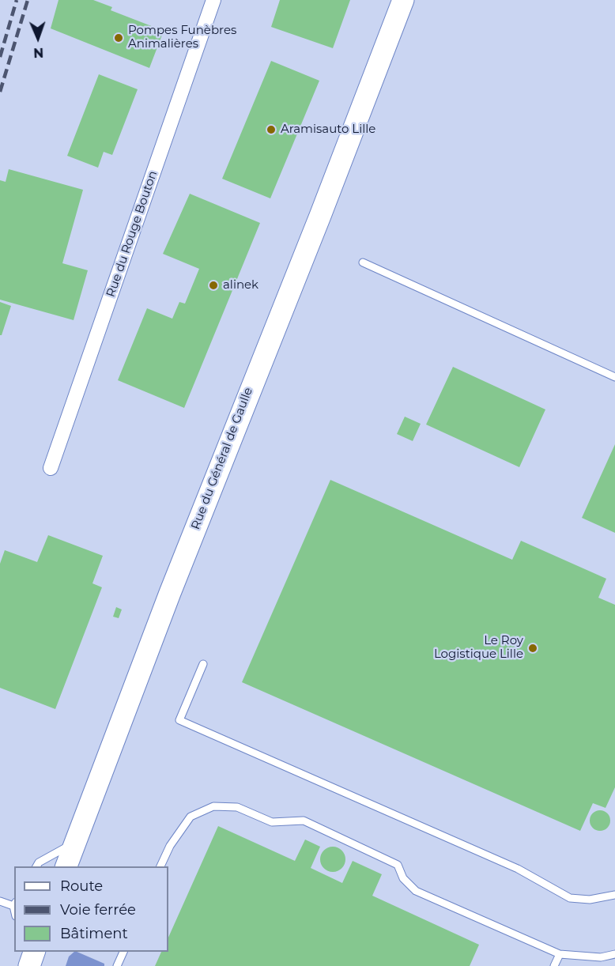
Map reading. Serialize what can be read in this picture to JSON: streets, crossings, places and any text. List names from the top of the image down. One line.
{"streets":{"main road":["Rue du Général de Gaulle"],"street":["Rue du Rouge Bouton"]},"places":["Pompes Funèbres Animalières","Aramisauto Lille","alinek","Le Roy Logistique Lille"],"legend":["Route","Voie ferrée","Bâtiment"],"north":"bottom"}
